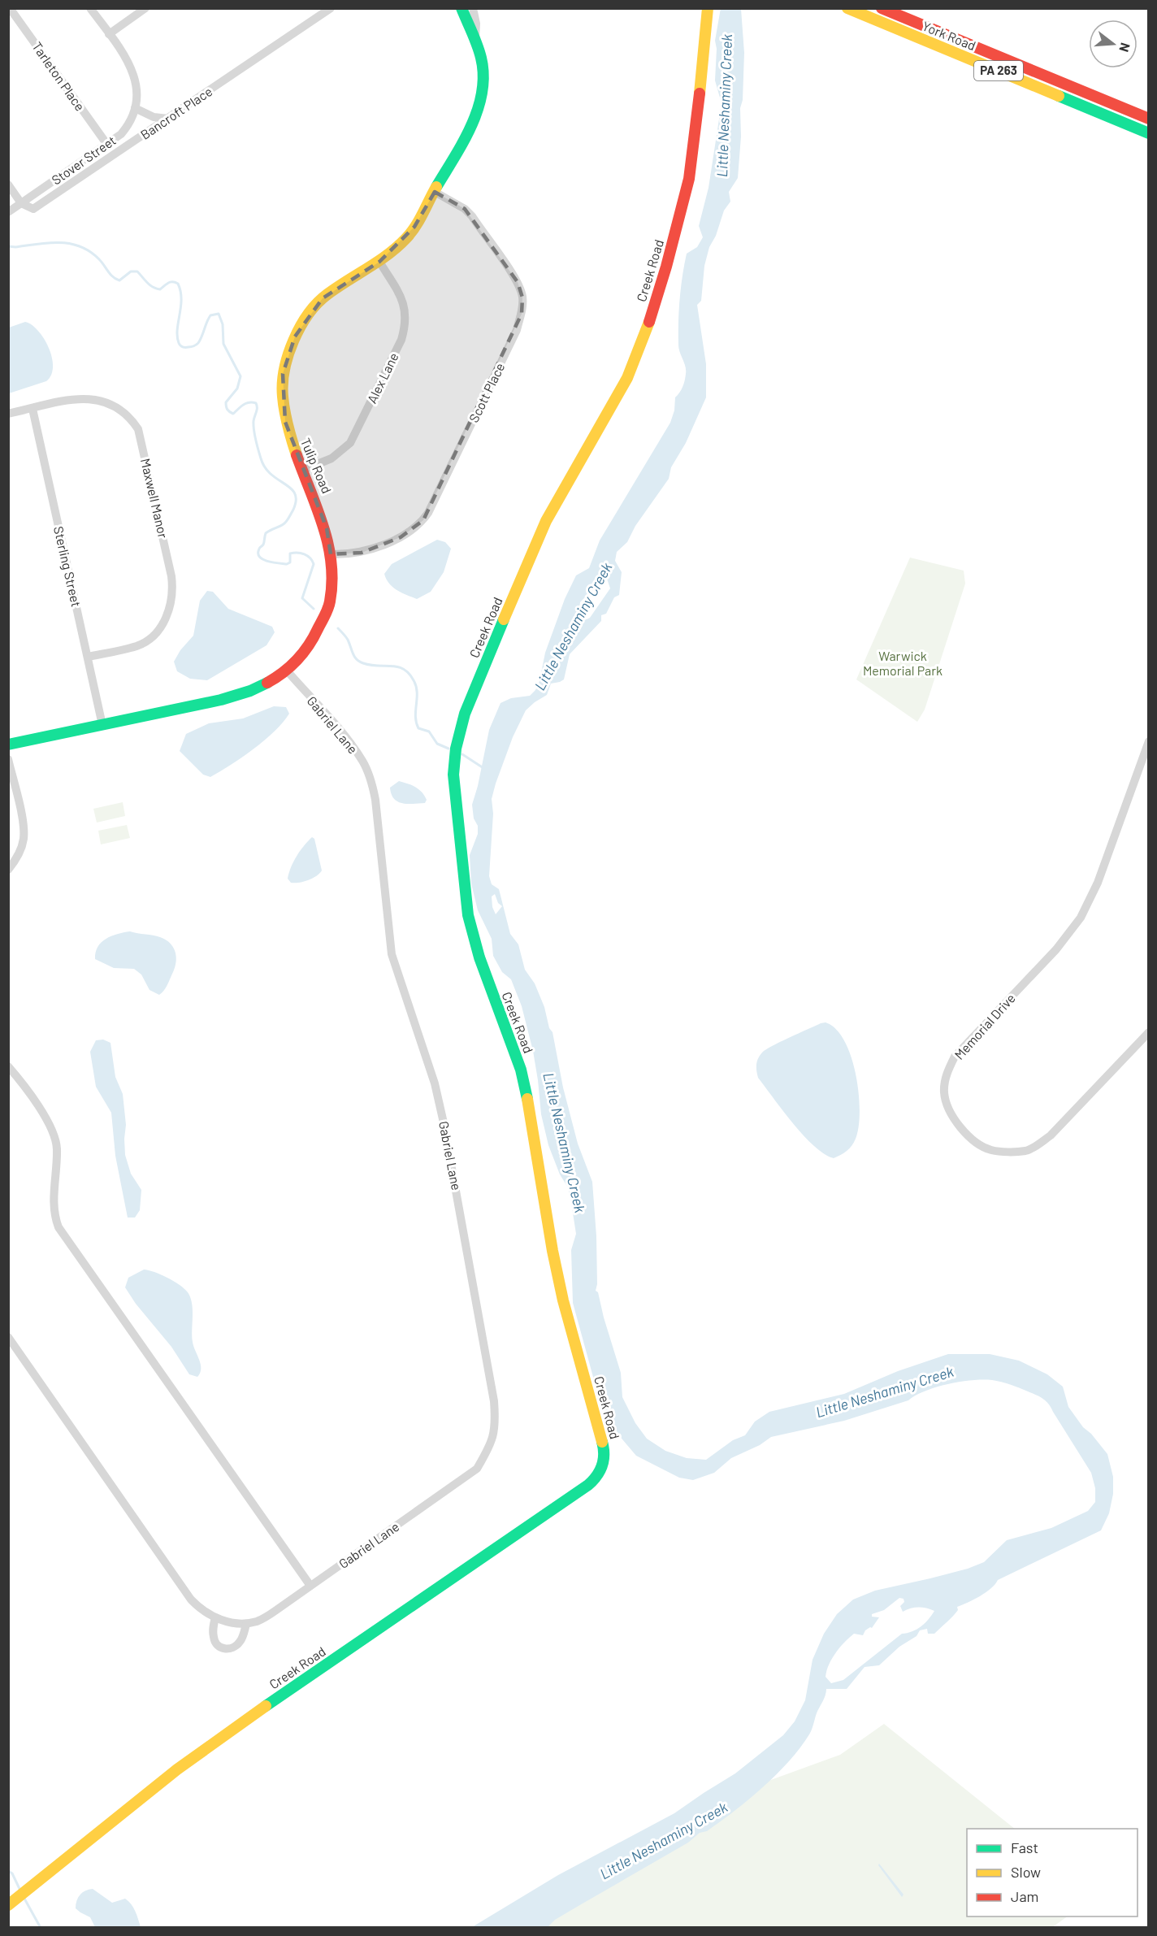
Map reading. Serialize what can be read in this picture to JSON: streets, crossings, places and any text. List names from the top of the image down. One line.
{"streets":{"main road":["York Road","PA 263","Creek Road","Tulip Road"],"street":["Tarleton Place","Bancroft Place","Stover Street","Alex Lane","Scott Place","Maxwell Manor","Sterling Street","Gabriel Lane","Memorial Drive"]},"crossings":[["Tarleton Place","Stover Street"],["Bancroft Place","Stover Street"],["Alex Lane","Tulip Road"],["Scott Place","Tulip Road"],["Tulip Road","Sterling Street"],["Tulip Road","Gabriel Lane"],["Maxwell Manor","Sterling Street"]],"water":["Little Neshaminy Creek"],"parks":["Warwick Memorial Park"],"legend":["Fast","Slow","Jam"],"north":"right"}
